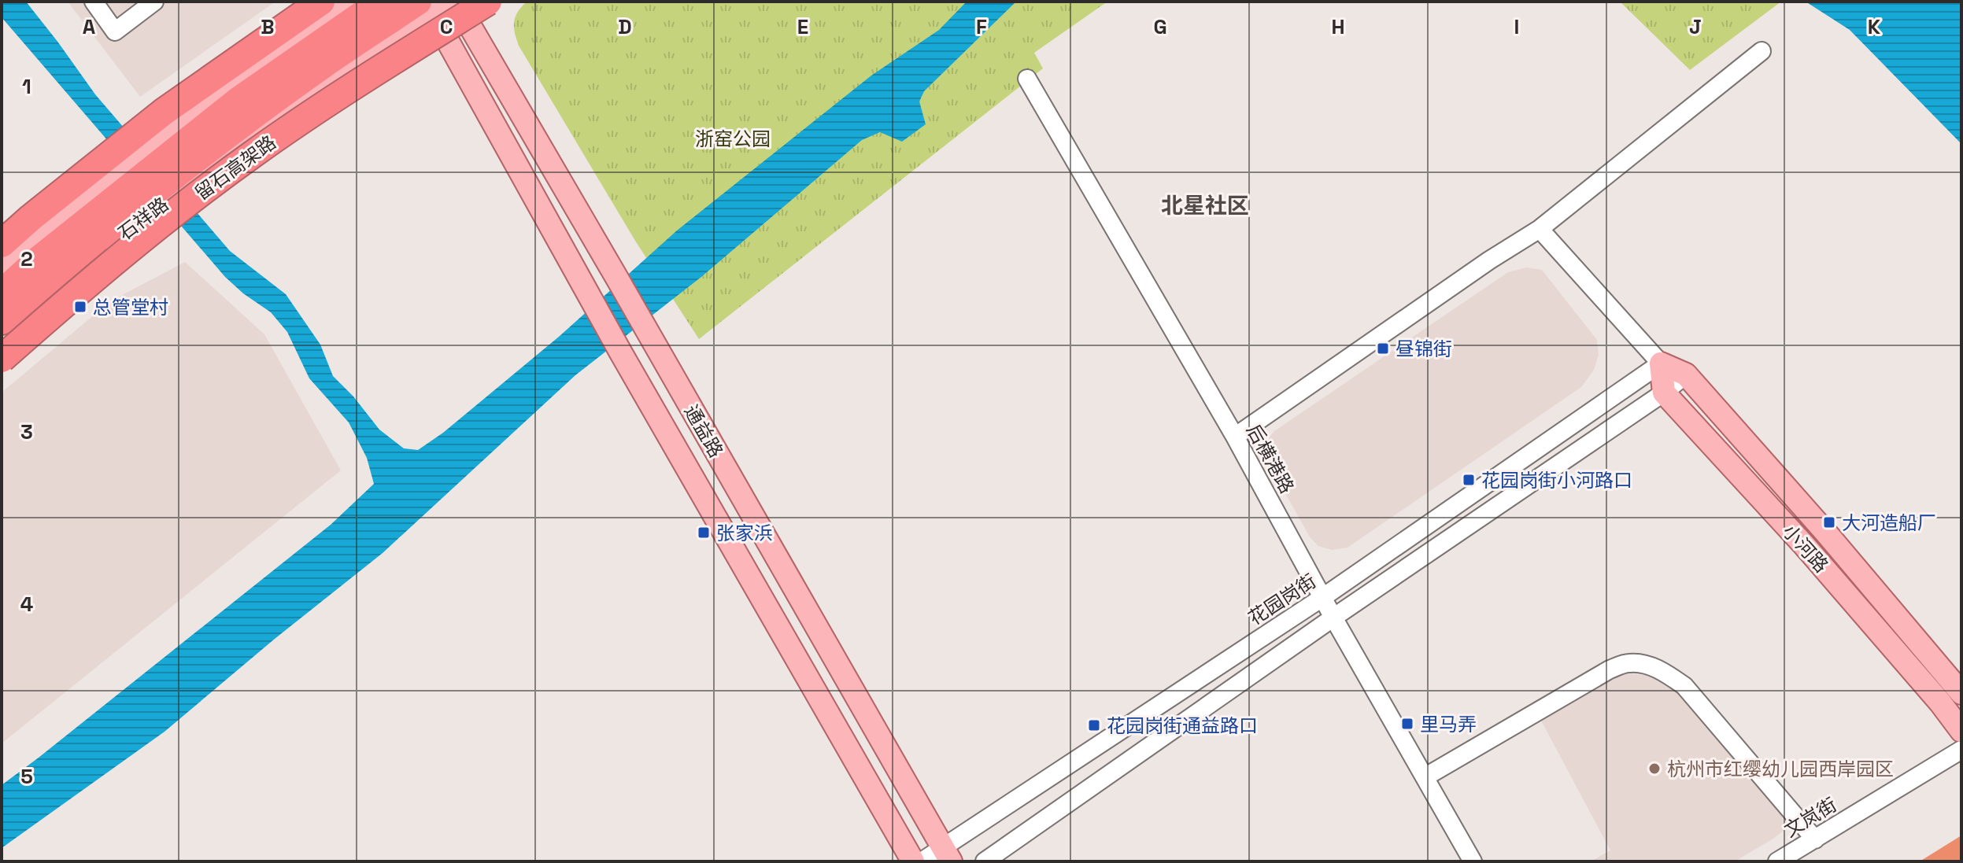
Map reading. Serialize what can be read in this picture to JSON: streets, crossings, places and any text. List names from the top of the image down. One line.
{"streets":{"highway":["留石高架路"],"main road":["石祥路","通益路","小河路"],"street":["后横港路","花园岗街","文岚街"]},"crossings":[["留石高架路","石祥路"],["留石高架路","通益路"],["石祥路","通益路"],["通益路","花园岗街"],["后横港路","花园岗街"],["小河路","花园岗街"]],"districts":["北星社区"],"parks":["浙窑公园"],"places":{"transit":["总管堂村","昼锦街","花园岗街小河路口","大河造船厂","张家浜","里马弄","花园岗街通益路口"],"other":["杭州市红缨幼儿园西岸园区"]},"grid":{"columns":["A","B","C","D","E","F","G","H","I","J","K"],"rows":["1","2","3","4","5"]}}
